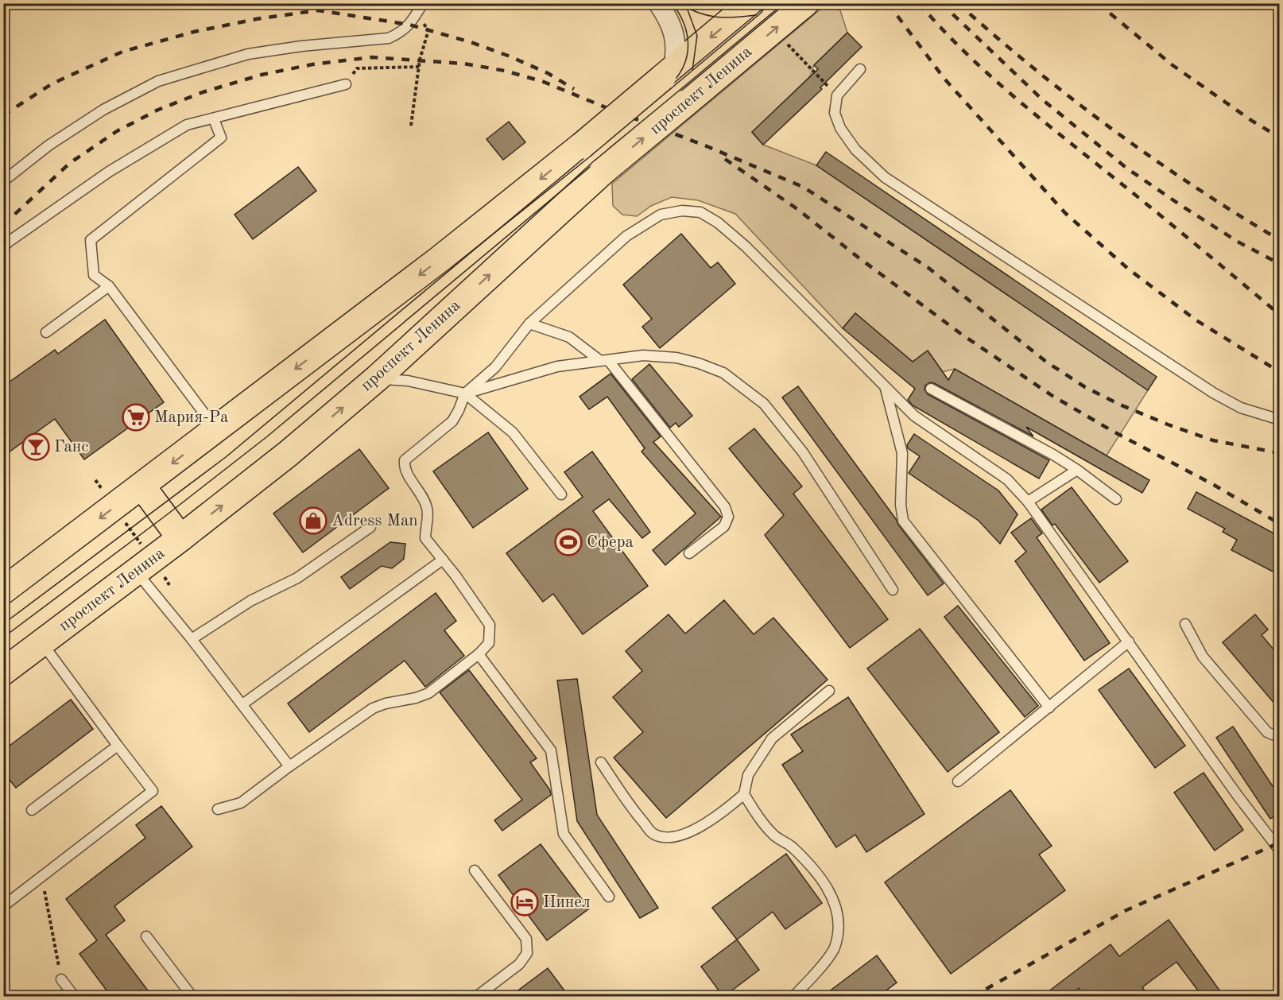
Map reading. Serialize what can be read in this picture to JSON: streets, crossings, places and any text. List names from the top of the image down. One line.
{"streets":{"main road":["проспект Ленина"]},"places":{"supermarket":["Мария-Ра"],"bar":["Ганс"],"shop":["Adress Man"],"sports":["Сфера"],"hotel":["Нинел"]}}
